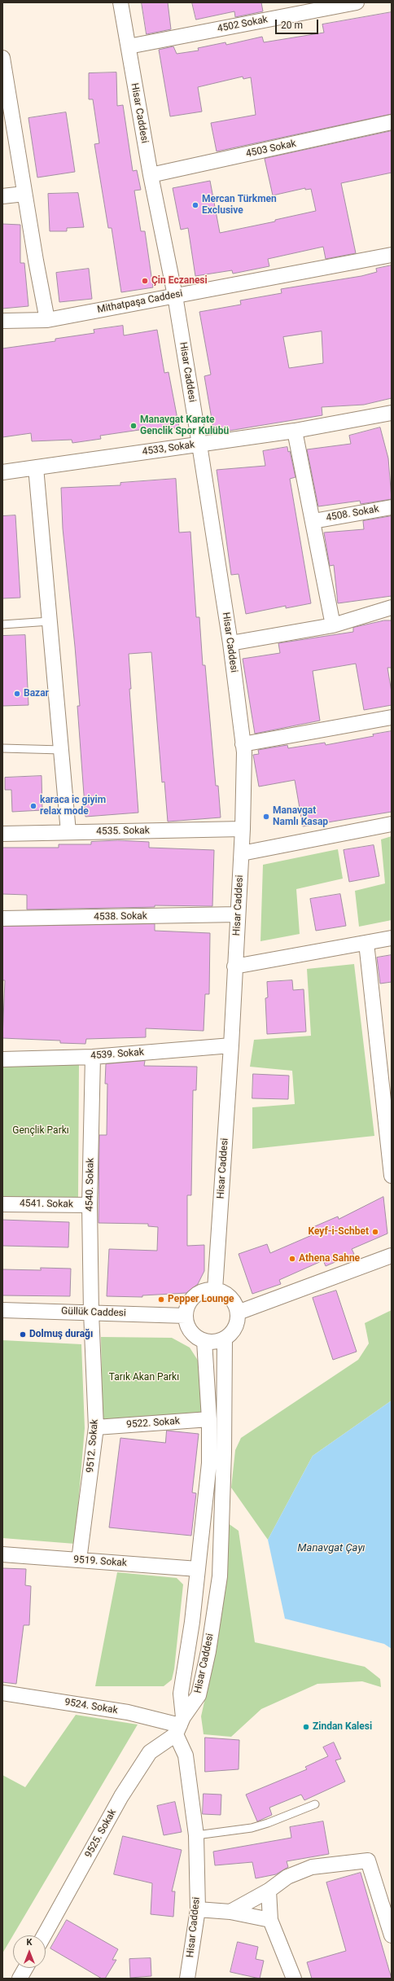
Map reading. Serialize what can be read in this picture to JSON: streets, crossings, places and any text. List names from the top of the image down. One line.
{"streets":{"street":["4502 Sokak","Hisar Caddesi","4503 Sokak","Mithatpaşa Caddesi","4533, Sokak","4508. Sokak","4535. Sokak","4538. Sokak","4539. Sokak","4540. Sokak","4541. Sokak","Güllük Caddesi","9522. Sokak","9512. Sokak","9519. Sokak","9524. Sokak","9525. Sokak"]},"crossings":[["4502 Sokak","Hisar Caddesi"],["Hisar Caddesi","4503 Sokak"],["Hisar Caddesi","Mithatpaşa Caddesi"],["Hisar Caddesi","4533, Sokak"],["Hisar Caddesi","4535. Sokak"],["Hisar Caddesi","4538. Sokak"],["Hisar Caddesi","4539. Sokak"],["Hisar Caddesi","Güllük Caddesi"],["Hisar Caddesi","9524. Sokak"],["Hisar Caddesi","9525. Sokak"],["4539. Sokak","4540. Sokak"],["4540. Sokak","4541. Sokak"],["4540. Sokak","Güllük Caddesi"],["4540. Sokak","9512. Sokak"],["Güllük Caddesi","9512. Sokak"],["9522. Sokak","9512. Sokak"],["9512. Sokak","9519. Sokak"],["9524. Sokak","9525. Sokak"]],"water":["Manavgat Çayı"],"parks":["Gençlik Parkı","Tarık Akan Parkı"],"places":["Mercan Türkmen Exclusive","Çin Eczanesi","Manavgat Karate Genclik Spor Kulübü","Bazar","karaca ic giyim relax mode","Manavgat Namlı Kasap","Keyf-i-Schbet","Athena Sahne","Pepper Lounge","Dolmuş durağı","Zindan Kalesi"],"scale_bar":"20 m","north":"top"}
